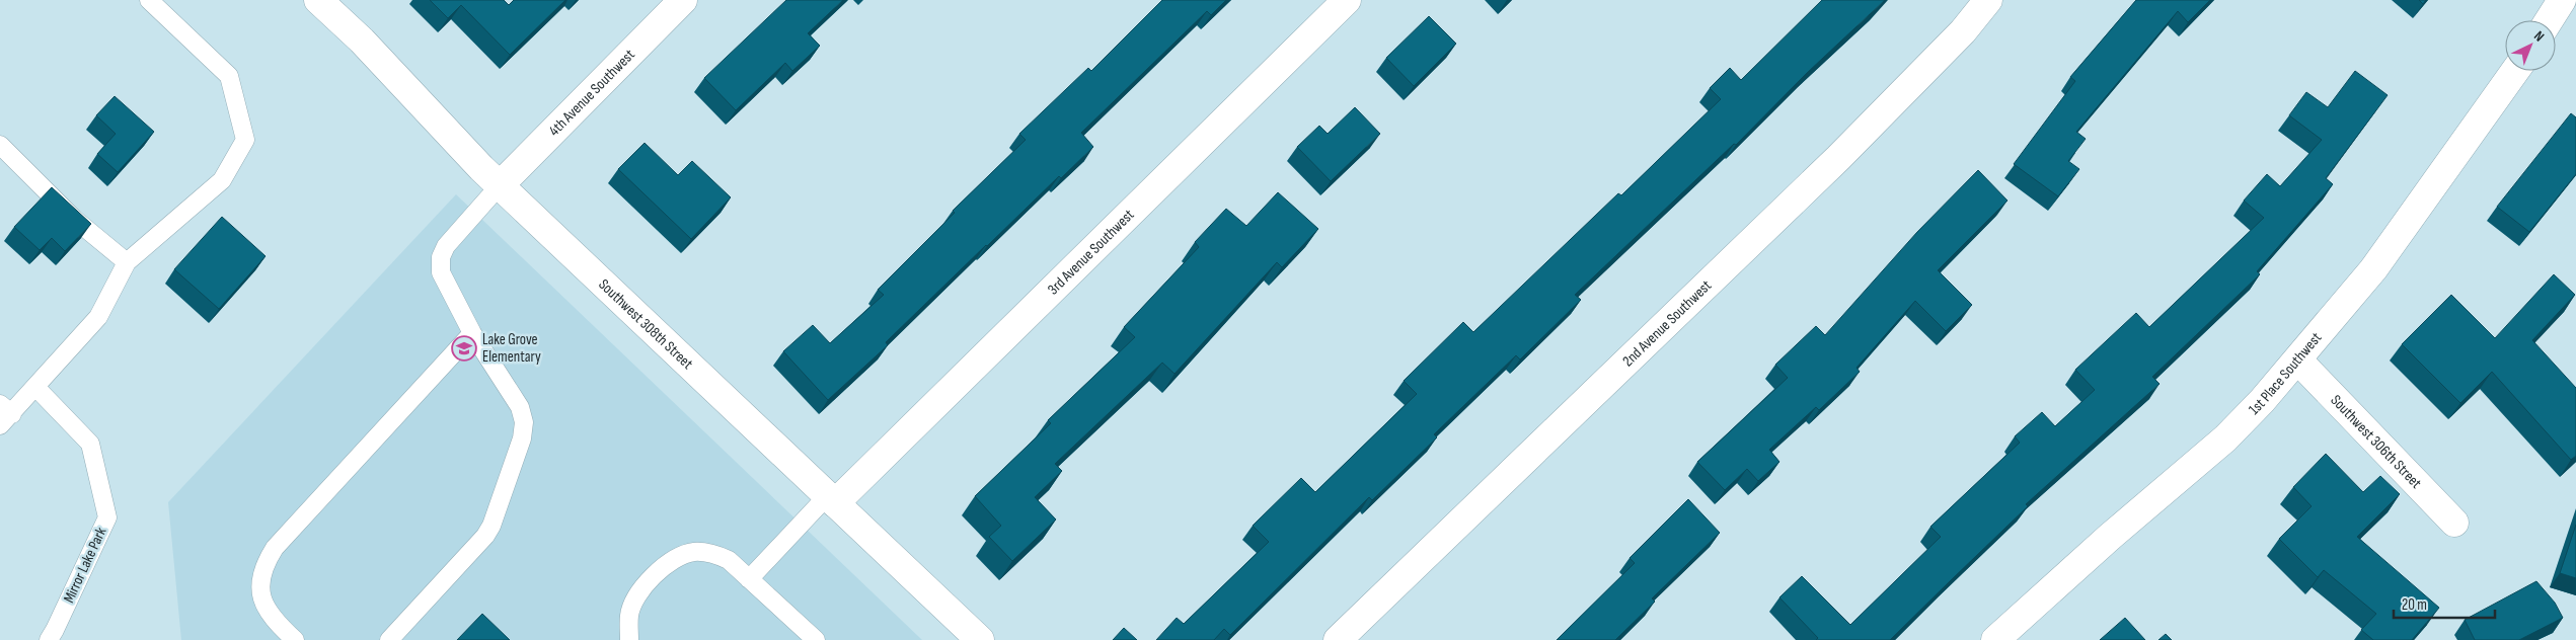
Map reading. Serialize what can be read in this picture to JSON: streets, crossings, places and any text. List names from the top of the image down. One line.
{"streets":{"street":["4th Avenue Southwest","3rd Avenue Southwest","Southwest 308th Street","2nd Avenue Southwest","1st Place Southwest","Southwest 306th Street"],"lane":["Mirror Lake Park"]},"crossings":[["4th Avenue Southwest","Southwest 308th Street"],["3rd Avenue Southwest","Southwest 308th Street"],["1st Place Southwest","Southwest 306th Street"]],"places":{"school or university":["Lake Grove Elementary"]},"scale_bar":"20 m","north":"top right"}
